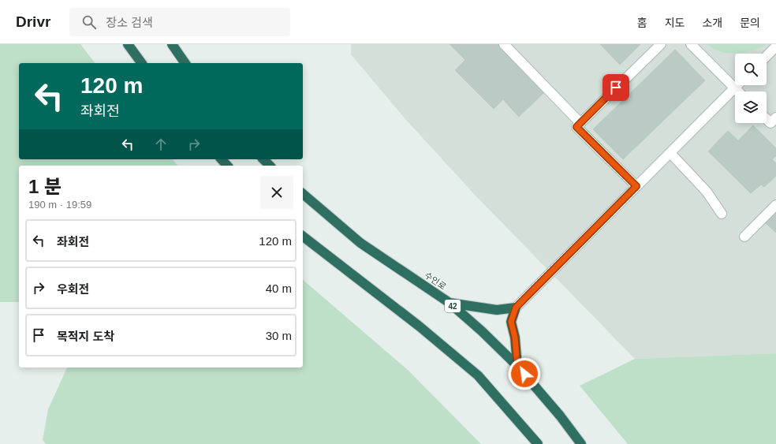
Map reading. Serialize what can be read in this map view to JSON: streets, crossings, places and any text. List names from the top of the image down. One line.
{"streets":{"highway":["수인로","42"]},"page":{"header":"Drivr","search":"장소 검색","nav":["홈","지도","소개","문의"],"turn":["120 m","좌회전"],"heading":["1 분","190 m · 19:59"],"list":[{"name":"좌회전","value":"120 m"},{"name":"우회전","value":"40 m"},{"name":"목적지 도착","value":"30 m"}]}}
